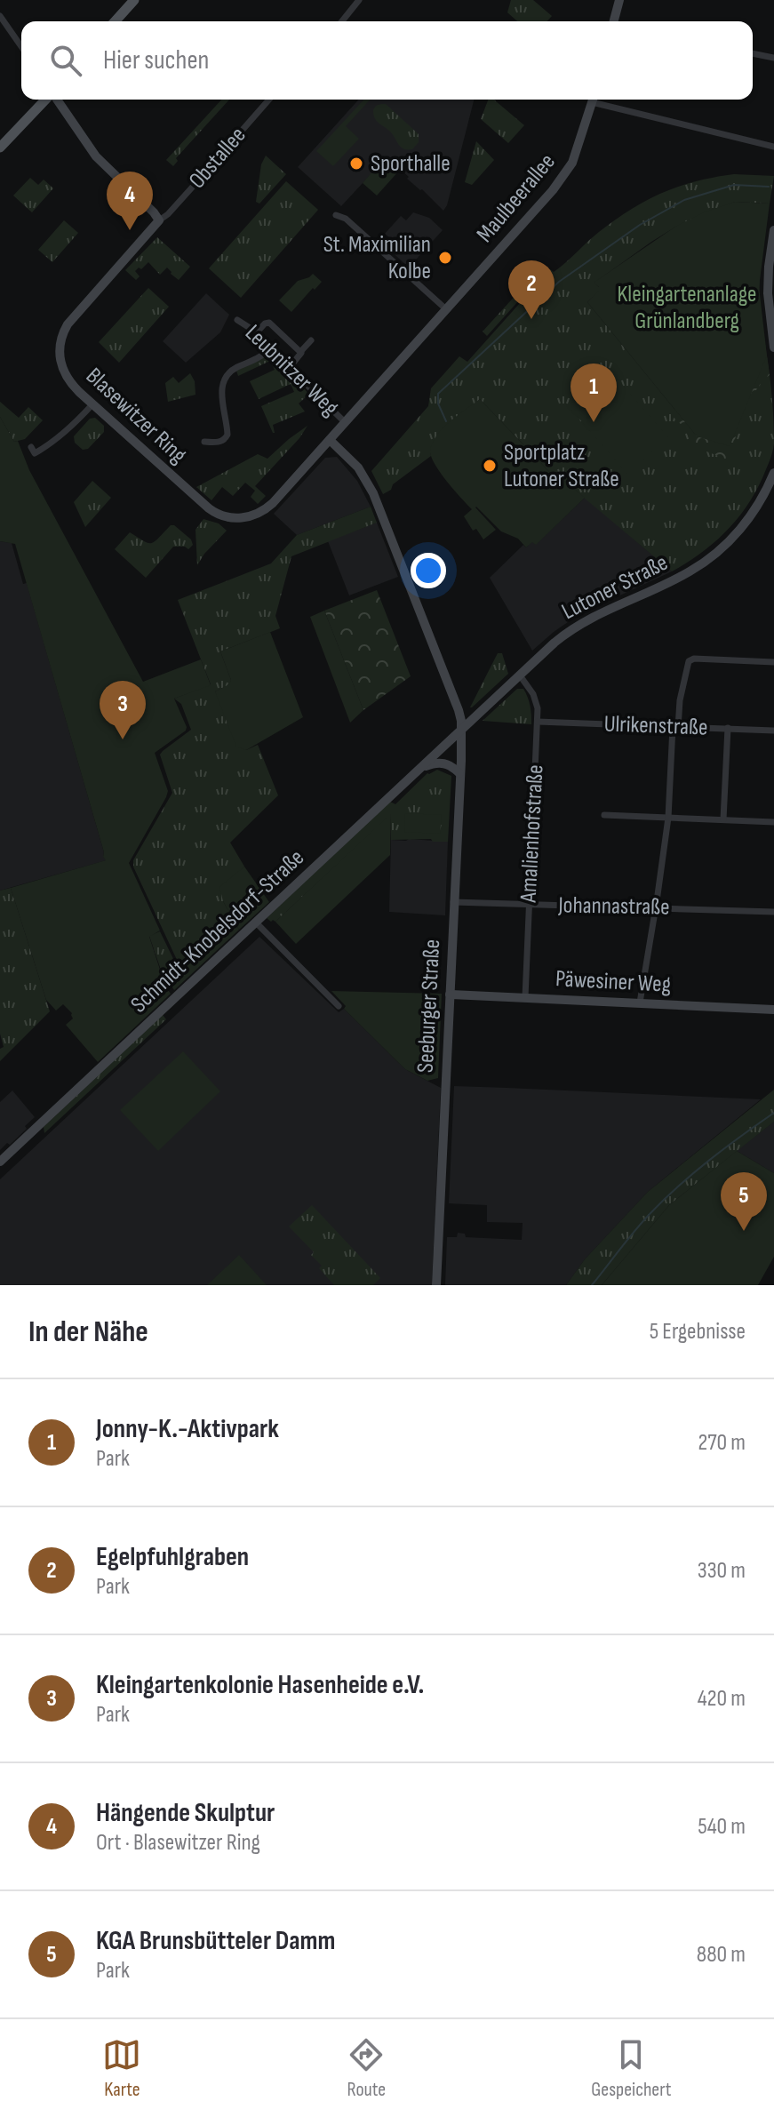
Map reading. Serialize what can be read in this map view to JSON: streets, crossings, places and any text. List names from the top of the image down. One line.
{"streets":{"street":["Obstallee","Maulbeerallee","Leubnitzer Weg","Blasewitzer Ring","Lutoner Straße","Ulrikenstraße","Amalienhofstraße","Johannastraße","Schmidt-Knobelsdorf-Straße","Päwesiner Weg","Seeburger Straße"]},"crossings":[["Obstallee","Blasewitzer Ring"],["Maulbeerallee","Leubnitzer Weg"],["Maulbeerallee","Blasewitzer Ring"],["Maulbeerallee","Seeburger Straße"],["Blasewitzer Ring","Seeburger Straße"],["Lutoner Straße","Amalienhofstraße"],["Lutoner Straße","Schmidt-Knobelsdorf-Straße"],["Lutoner Straße","Seeburger Straße"],["Ulrikenstraße","Amalienhofstraße"],["Amalienhofstraße","Johannastraße"],["Amalienhofstraße","Päwesiner Weg"],["Johannastraße","Seeburger Straße"],["Schmidt-Knobelsdorf-Straße","Seeburger Straße"],["Päwesiner Weg","Seeburger Straße"]],"parks":["Kleingartenanlage Grünlandberg"],"places":["Sporthalle","St. Maximilian Kolbe","Sportplatz Lutoner Straße"],"page":{"search":"Hier suchen","pins":["4","2","1","3","5"],"heading":["In der Nähe","5 Ergebnisse"],"list":[{"mark":"1","name":"Jonny-K.-Aktivpark","note":"Park","value":"270 m"},{"mark":"2","name":"Egelpfuhlgraben","note":"Park","value":"330 m"},{"mark":"3","name":"Kleingartenkolonie Hasenheide e.V.","note":"Park","value":"420 m"},{"mark":"4","name":"Hängende Skulptur","note":"Ort · Blasewitzer Ring","value":"540 m"},{"mark":"5","name":"KGA Brunsbütteler Damm","note":"Park","value":"880 m"}],"nav":["Karte","Route","Gespeichert"]}}
